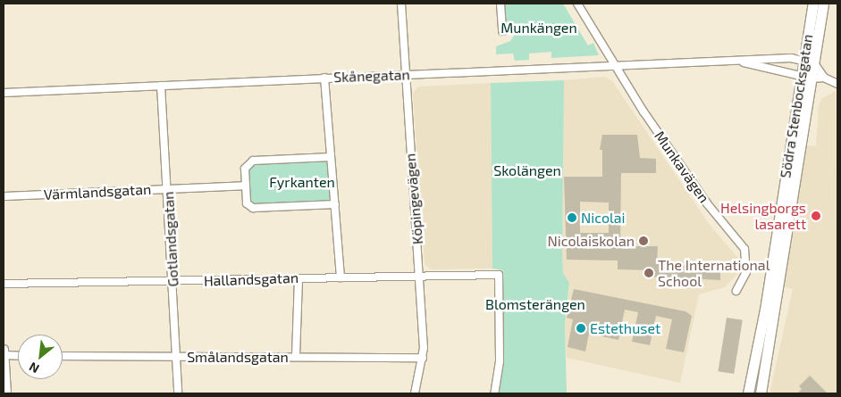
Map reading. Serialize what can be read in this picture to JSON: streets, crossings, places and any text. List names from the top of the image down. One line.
{"streets":{"main road":["Södra Stenbocksgatan"],"street":["Skånegatan","Munkavägen","Värmlandsgatan","Köpingevägen","Gotlandsgatan","Hallandsgatan","Smålandsgatan"]},"crossings":[["Skånegatan","Södra Stenbocksgatan"],["Skånegatan","Munkavägen"],["Skånegatan","Köpingevägen"],["Skånegatan","Gotlandsgatan"],["Värmlandsgatan","Gotlandsgatan"],["Köpingevägen","Hallandsgatan"],["Köpingevägen","Smålandsgatan"],["Gotlandsgatan","Hallandsgatan"],["Gotlandsgatan","Smålandsgatan"]],"parks":["Munkängen","Skolängen","Fyrkanten","Blomsterängen"],"places":["Helsingborgs lasarett","Nicolai","Nicolaiskolan","The International School","Estethuset"],"north":"bottom left"}
